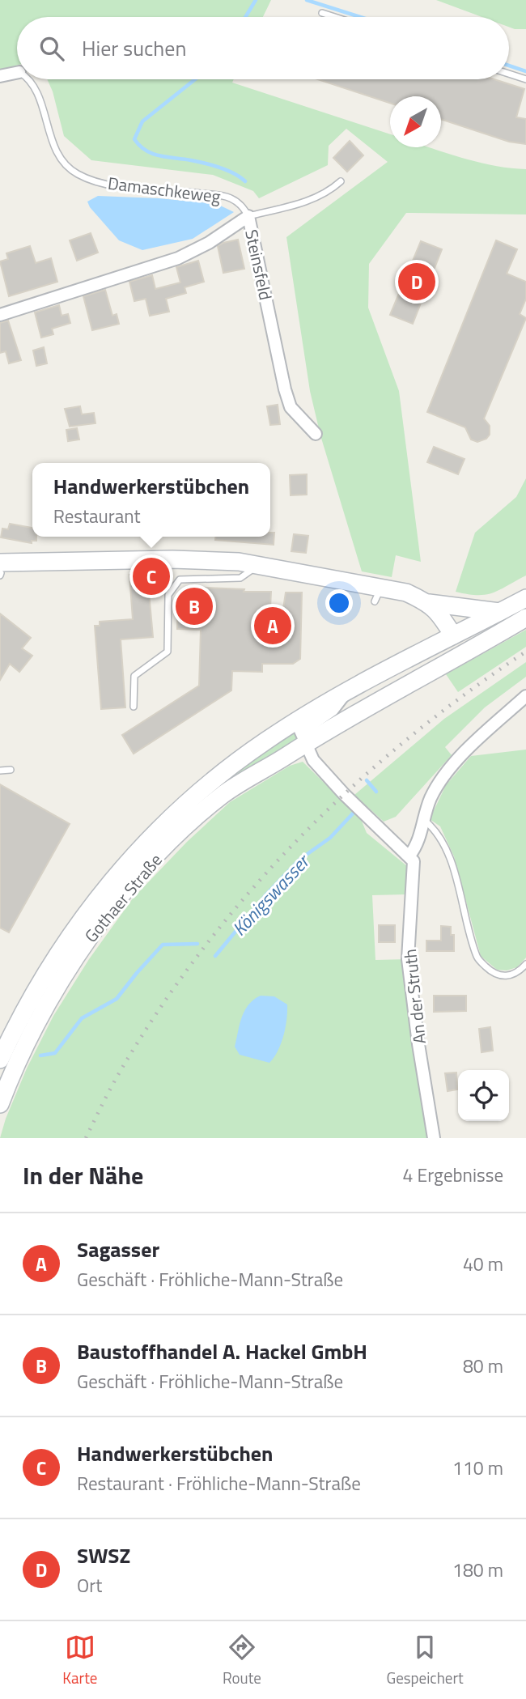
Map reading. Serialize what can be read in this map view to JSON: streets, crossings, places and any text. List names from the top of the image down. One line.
{"streets":{"main road":["Gothaer Straße"],"street":["Damaschkeweg","Steinsfeld","An der Struth"]},"crossings":[["Damaschkeweg","Steinsfeld"]],"water":["Königswasser"],"north":"bottom left","page":{"search":"Hier suchen","pins":["D","C","B","A"],"popup":["Handwerkerstübchen","Restaurant"],"heading":["In der Nähe","4 Ergebnisse"],"list":[{"mark":"A","name":"Sagasser","note":"Geschäft · Fröhliche-Mann-Straße","value":"40 m"},{"mark":"B","name":"Baustoffhandel A. Hackel GmbH","note":"Geschäft · Fröhliche-Mann-Straße","value":"80 m"},{"mark":"C","name":"Handwerkerstübchen","note":"Restaurant · Fröhliche-Mann-Straße","value":"110 m"},{"mark":"D","name":"SWSZ","note":"Ort","value":"180 m"}],"nav":["Karte","Route","Gespeichert"]}}
